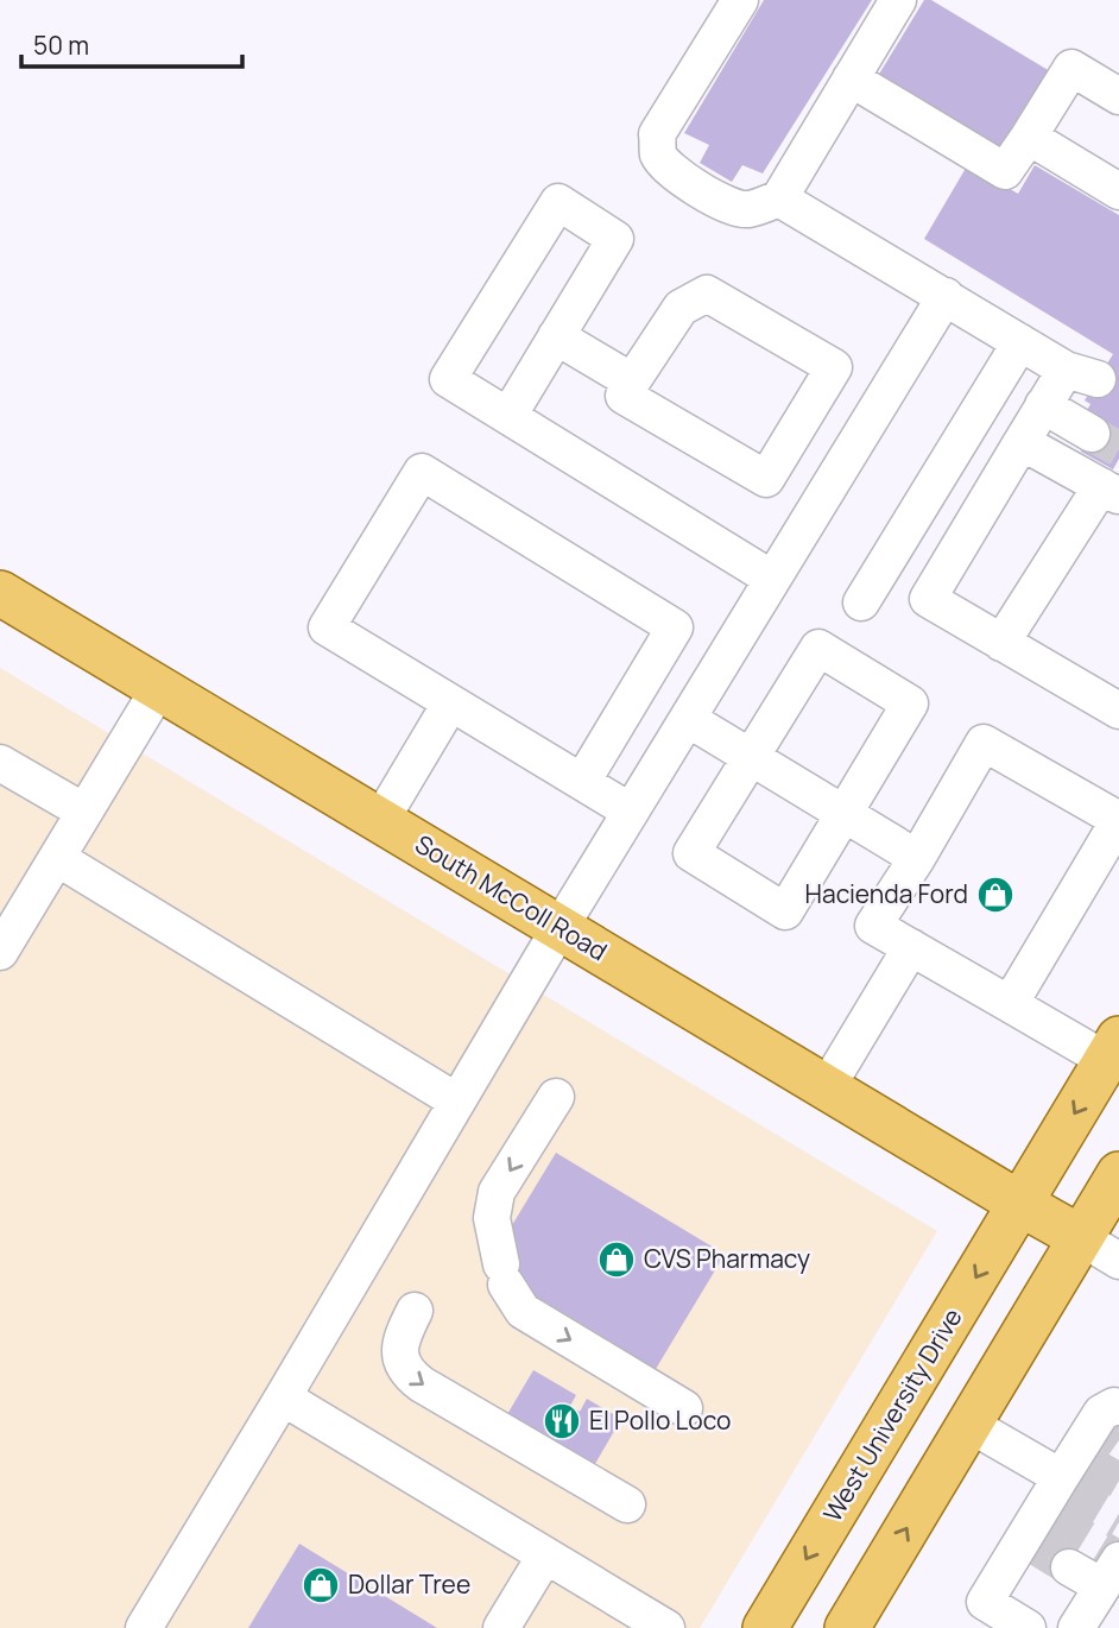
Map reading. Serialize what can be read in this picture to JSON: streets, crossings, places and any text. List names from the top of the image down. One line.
{"streets":{"main road":["South McColl Road","West University Drive"]},"crossings":[["South McColl Road","West University Drive"]],"places":{"shop":["Hacienda Ford","CVS Pharmacy","Dollar Tree"],"restaurant":["El Pollo Loco"]},"scale_bar":"50 m"}
